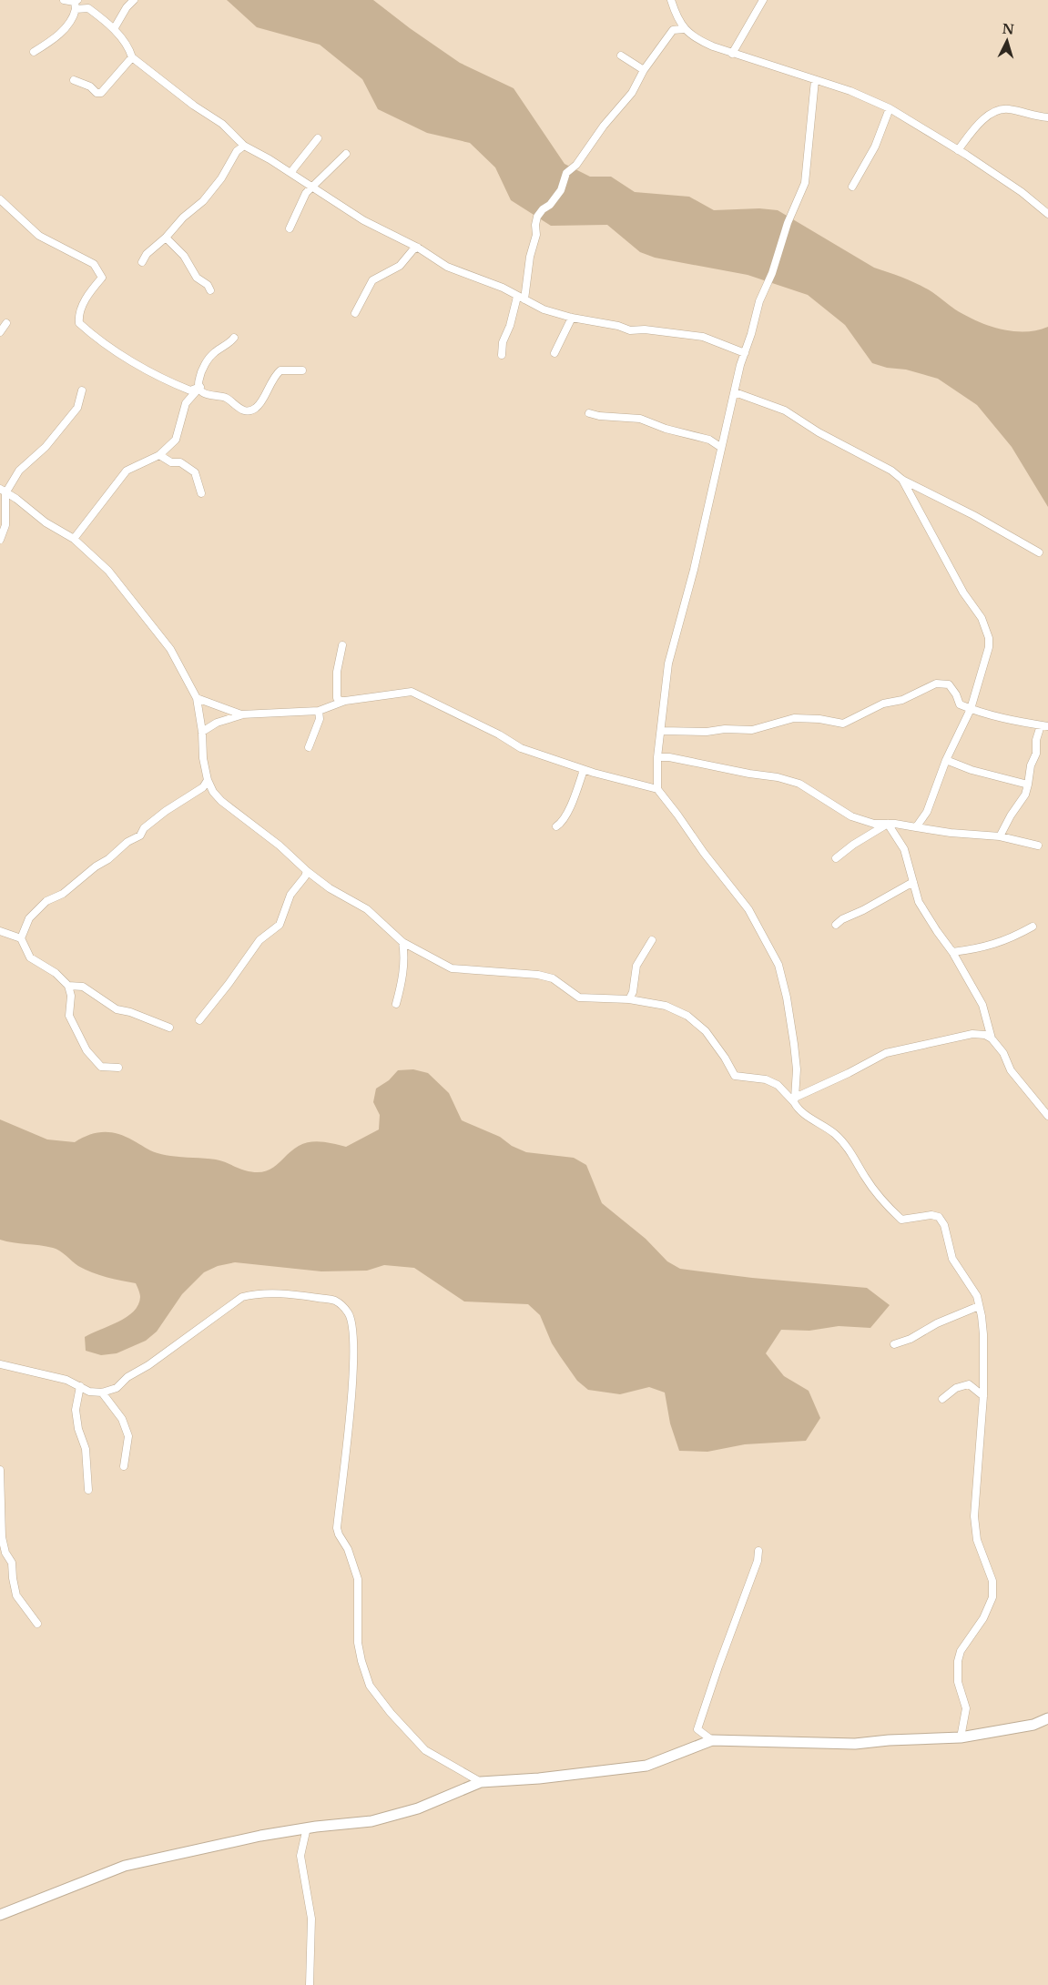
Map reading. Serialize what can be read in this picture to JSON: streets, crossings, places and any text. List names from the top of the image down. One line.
{"north":"top"}
